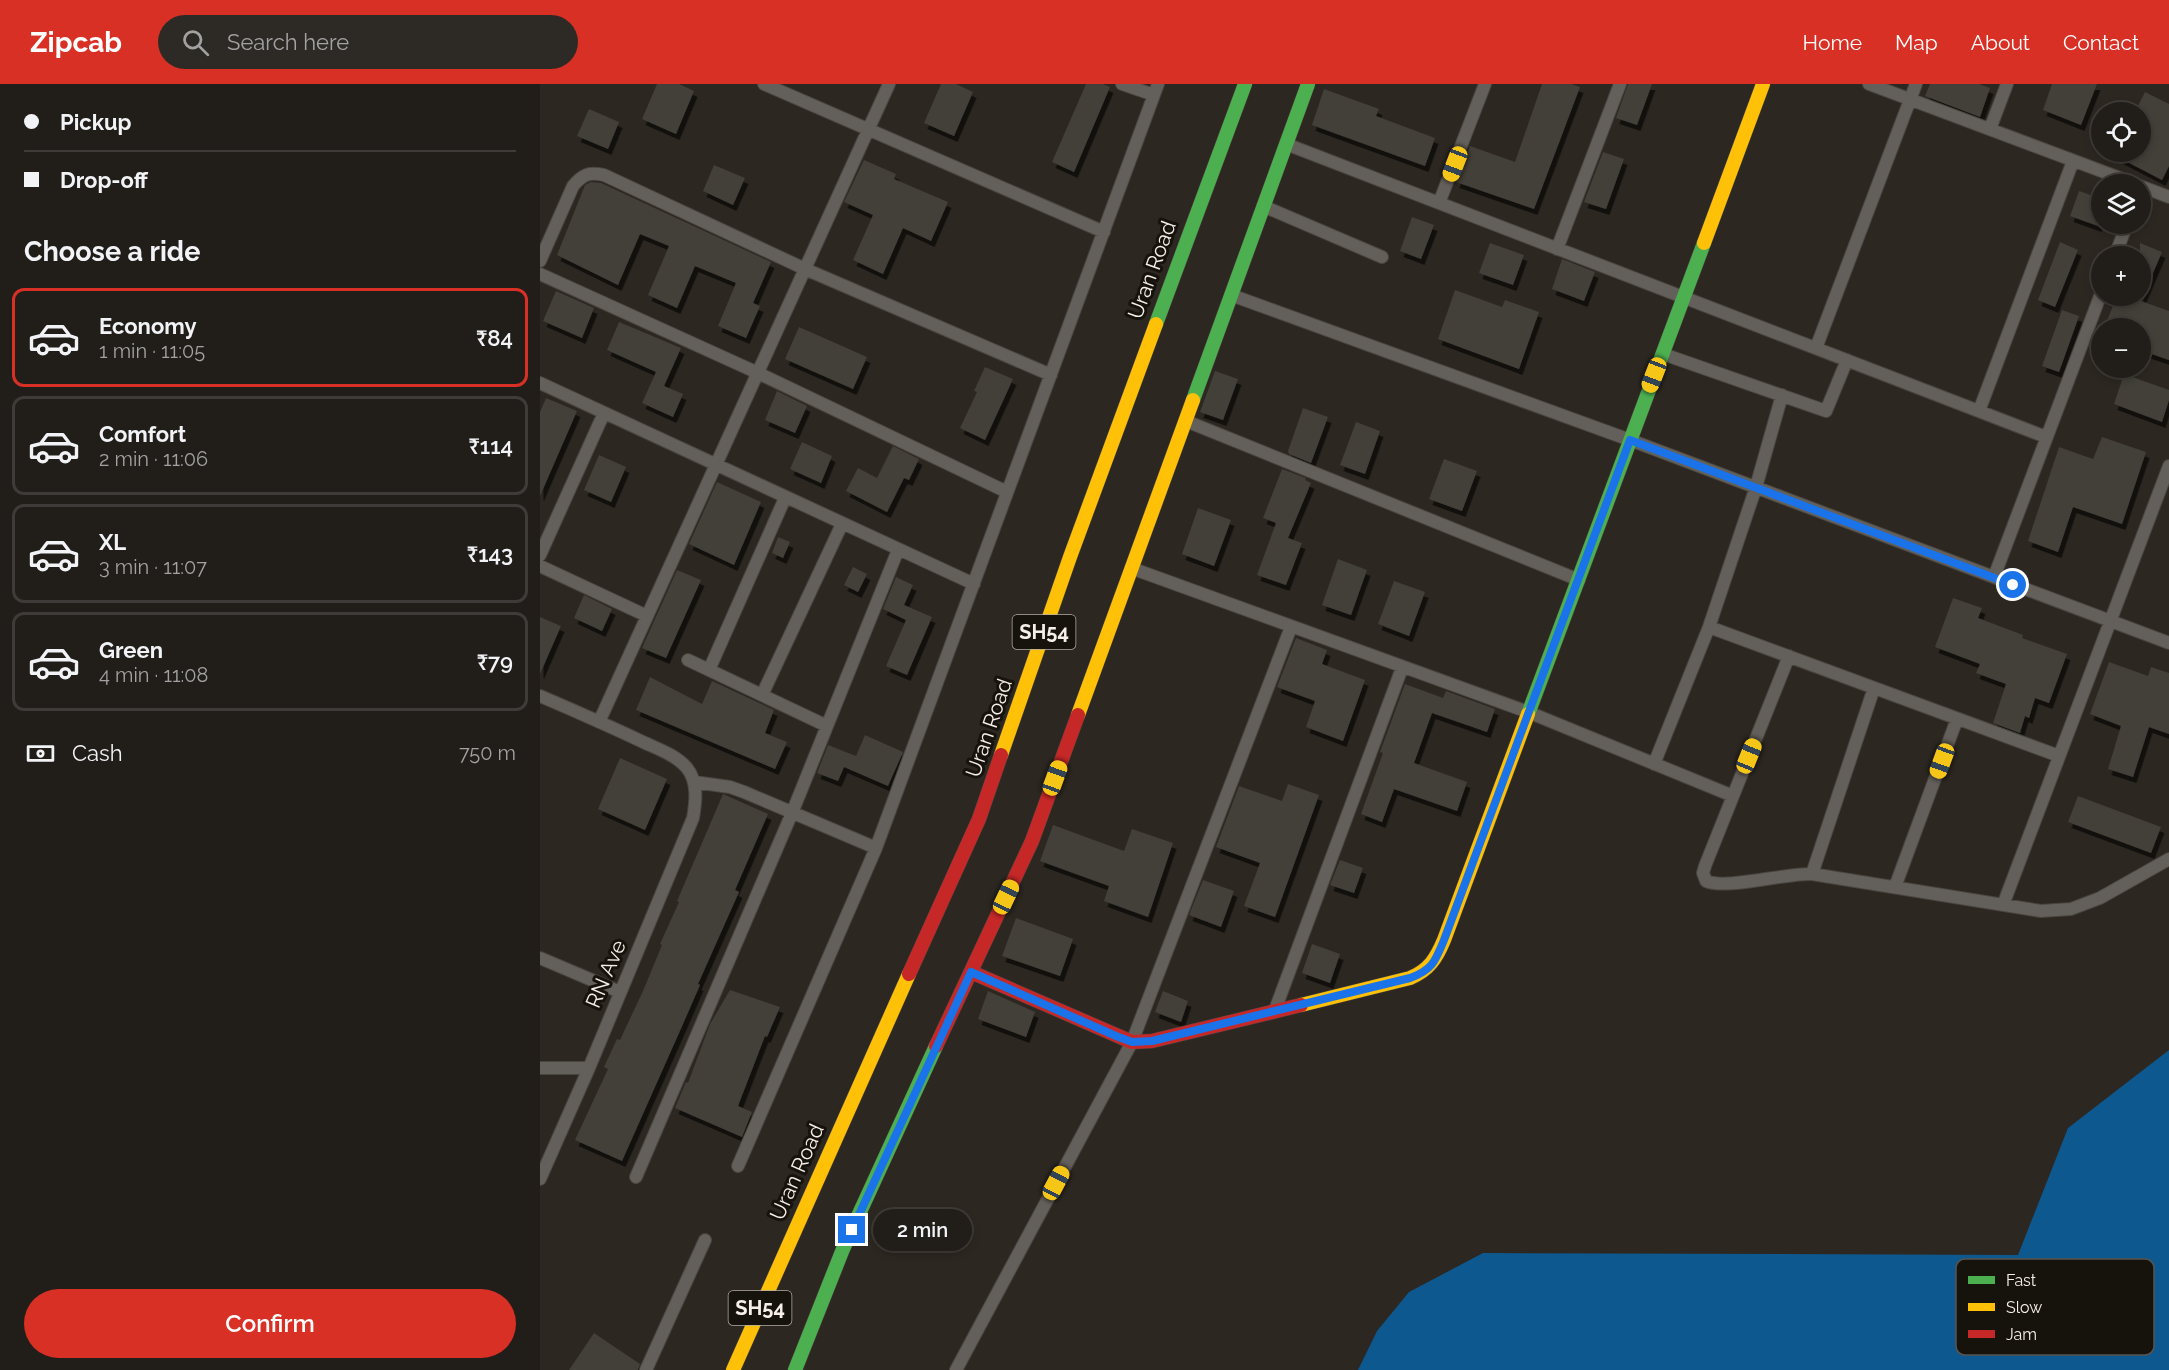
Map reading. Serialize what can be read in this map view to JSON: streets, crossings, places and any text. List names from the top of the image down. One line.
{"streets":{"street":["Uran Road","SH54","RN Ave"]},"legend":["Fast","Slow","Jam"],"page":{"header":"Zipcab","search":"Search here","nav":["Home","Map","About","Contact"],"banner":["Pickup","Drop-off"],"map_buttons":["+","−"],"heading":"Choose a ride","list":[{"name":"Economy","note":"1 min · 11:05","value":"₹84"},{"name":"Comfort","note":"2 min · 11:06","value":"₹114"},{"name":"XL","note":"3 min · 11:07","value":"₹143"},{"name":"Green","note":"4 min · 11:08","value":"₹79"}],"pay":["Cash","750 m"],"bubble":"2 min","buttons":"Confirm"}}
